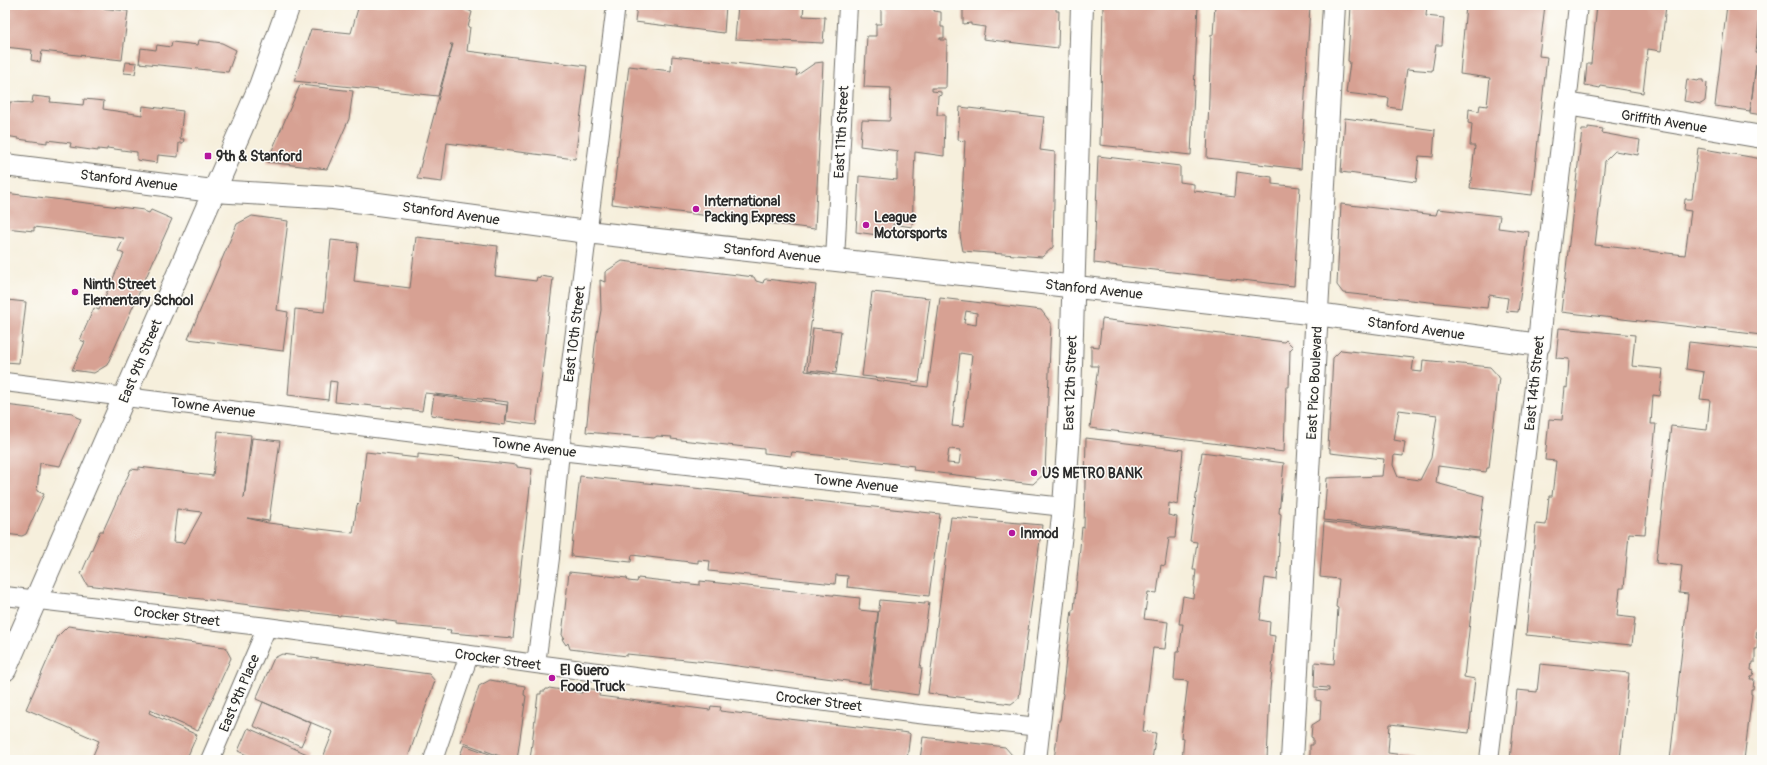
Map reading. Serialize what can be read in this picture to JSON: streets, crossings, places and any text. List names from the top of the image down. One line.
{"streets":{"street":["Griffith Avenue","East 11th Street","Stanford Avenue","East 10th Street","East 9th Street","East 12th Street","East Pico Boulevard","East 14th Street","Towne Avenue","Crocker Street","East 9th Place"]},"crossings":[["Griffith Avenue","East 14th Street"],["East 11th Street","Stanford Avenue"],["Stanford Avenue","East 10th Street"],["Stanford Avenue","East 9th Street"],["Stanford Avenue","East 12th Street"],["Stanford Avenue","East Pico Boulevard"],["Stanford Avenue","East 14th Street"],["East 10th Street","Towne Avenue"],["East 10th Street","Crocker Street"],["East 9th Street","Towne Avenue"],["East 9th Street","Crocker Street"],["East 12th Street","Towne Avenue"],["East 12th Street","Crocker Street"],["Crocker Street","East 9th Place"]],"places":{"transit":["9th & Stanford"],"other":["International Packing Express","League Motorsports","Ninth Street Elementary School","US METRO BANK","Inmod","El Guero Food Truck"]}}
